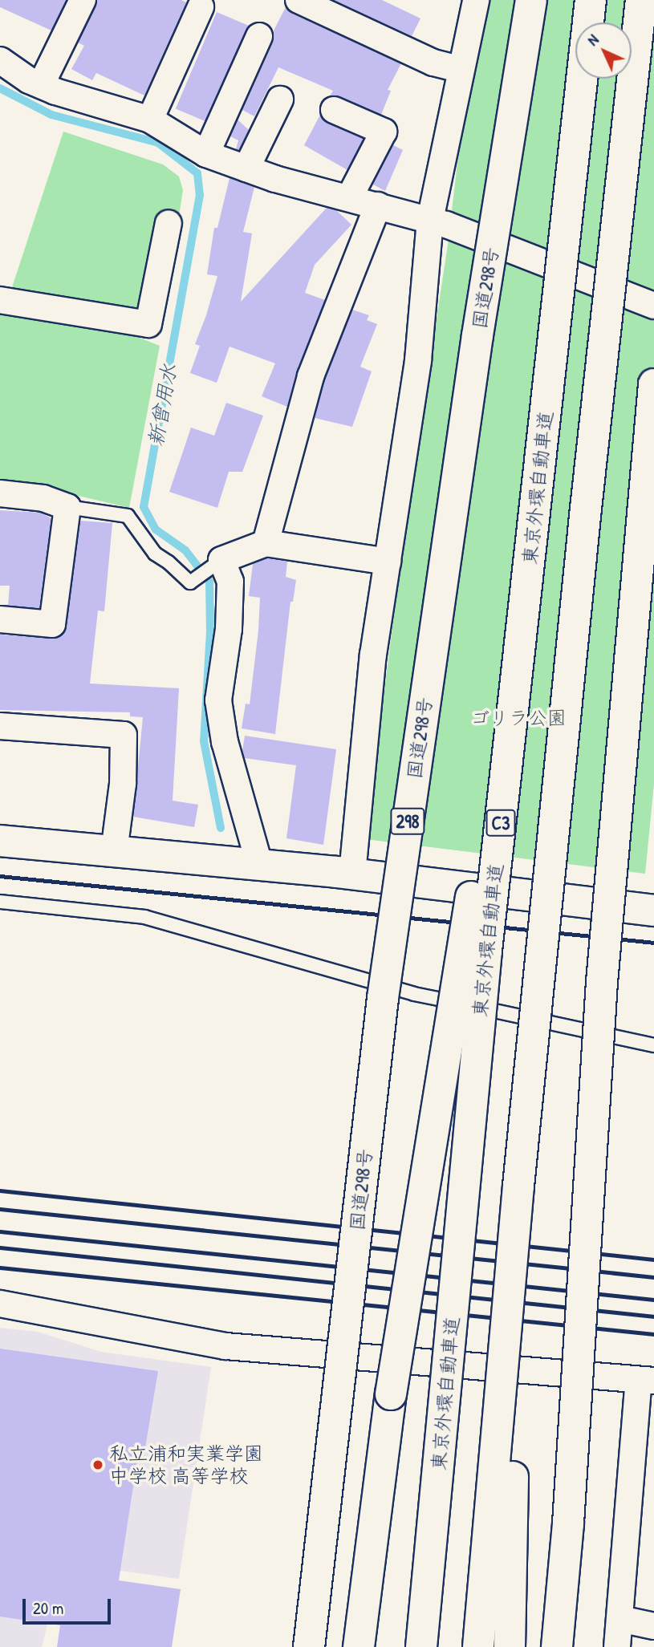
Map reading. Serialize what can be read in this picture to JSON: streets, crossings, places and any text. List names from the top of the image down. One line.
{"streets":{"main road":["国道298号","東京外環自動車道","298","C3"]},"water":["新曾用水"],"parks":["ゴリラ公園"],"places":["私立浦和実業学園 中学校 高等学校"],"scale_bar":"20 m","north":"top left"}
